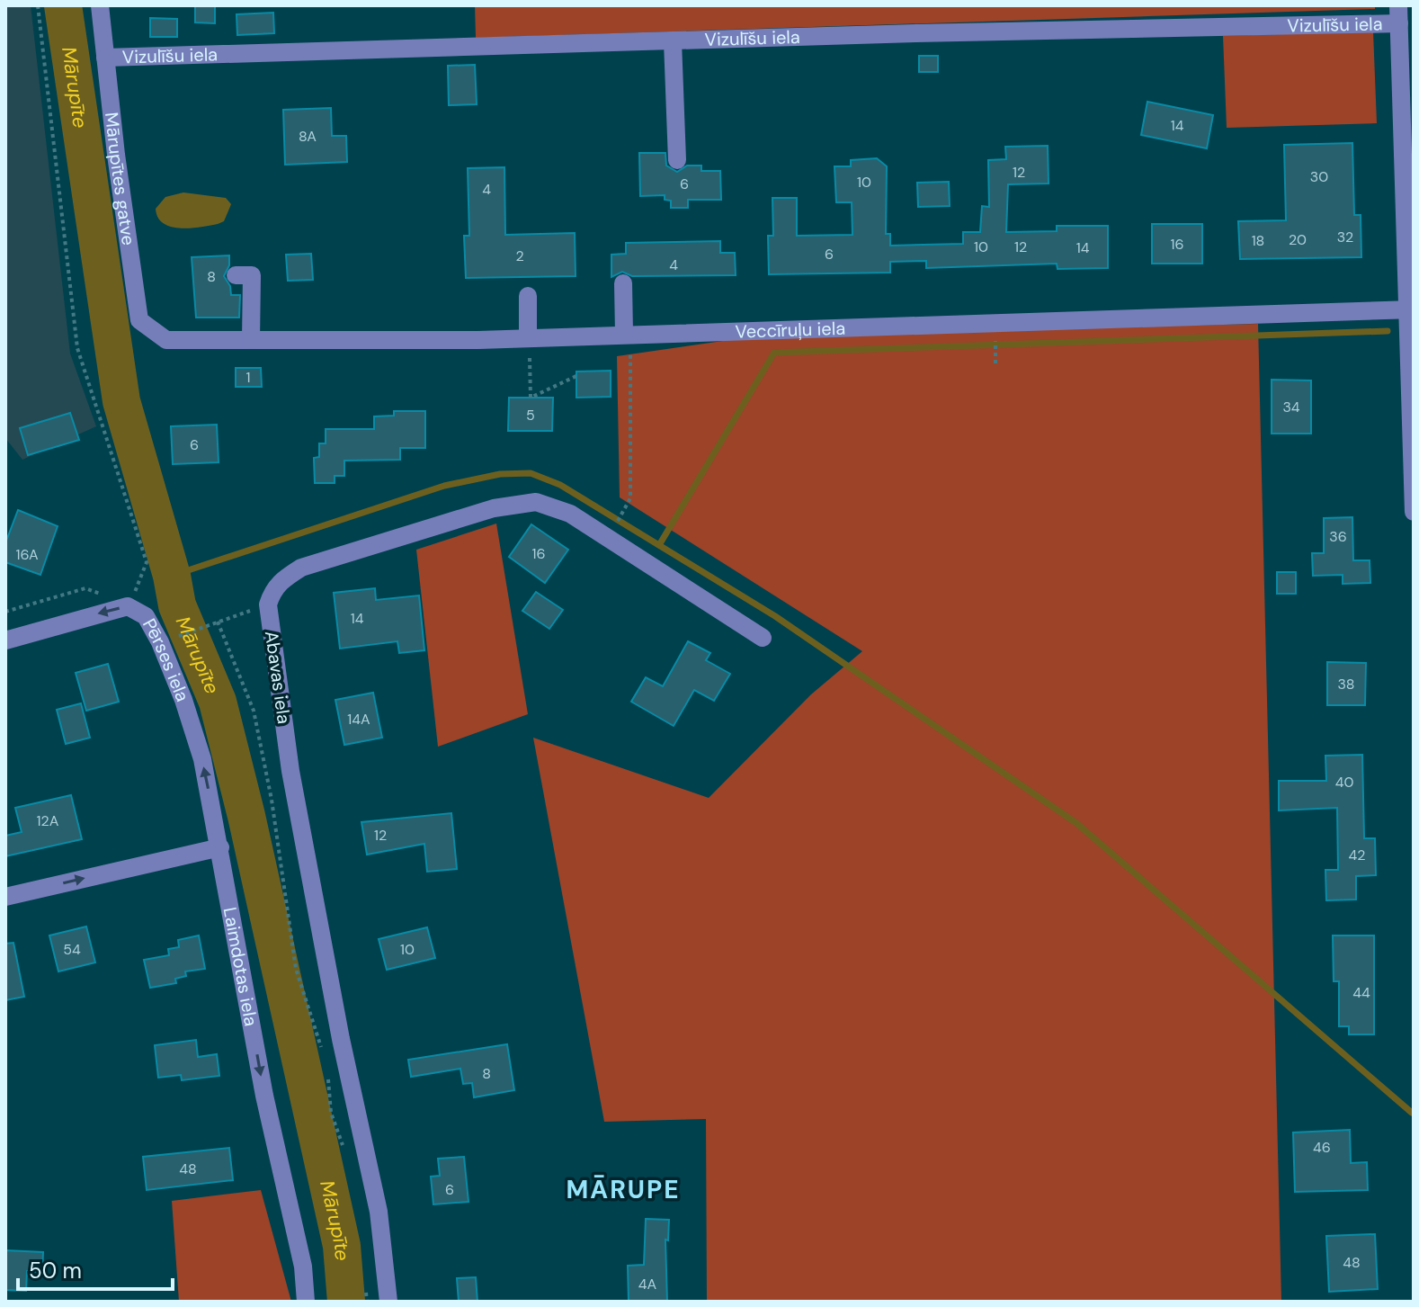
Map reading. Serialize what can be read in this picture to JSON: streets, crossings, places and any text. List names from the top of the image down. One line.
{"streets":{"street":["Vizulīšu iela","Mārupītes gatve","Veccīruļu iela","Pērses iela","Abavas iela","Laimdotas iela"]},"crossings":[["Vizulīšu iela","Mārupītes gatve"],["Mārupītes gatve","Veccīruļu iela"],["Pērses iela","Laimdotas iela"]],"one_way":["Laimdotas iela"],"districts":["MĀRUPE"],"water":["Mārupīte"],"house_numbers":["14","8A","12","30","10","6","4","32","20","18","16","10","12","14","6","2","4","8","1","34","5","6","36","16","16A","14","38","14A","40","12A","12","42","54","10","44","8","46","48","6","48","4A"],"scale_bar":"50 m"}
